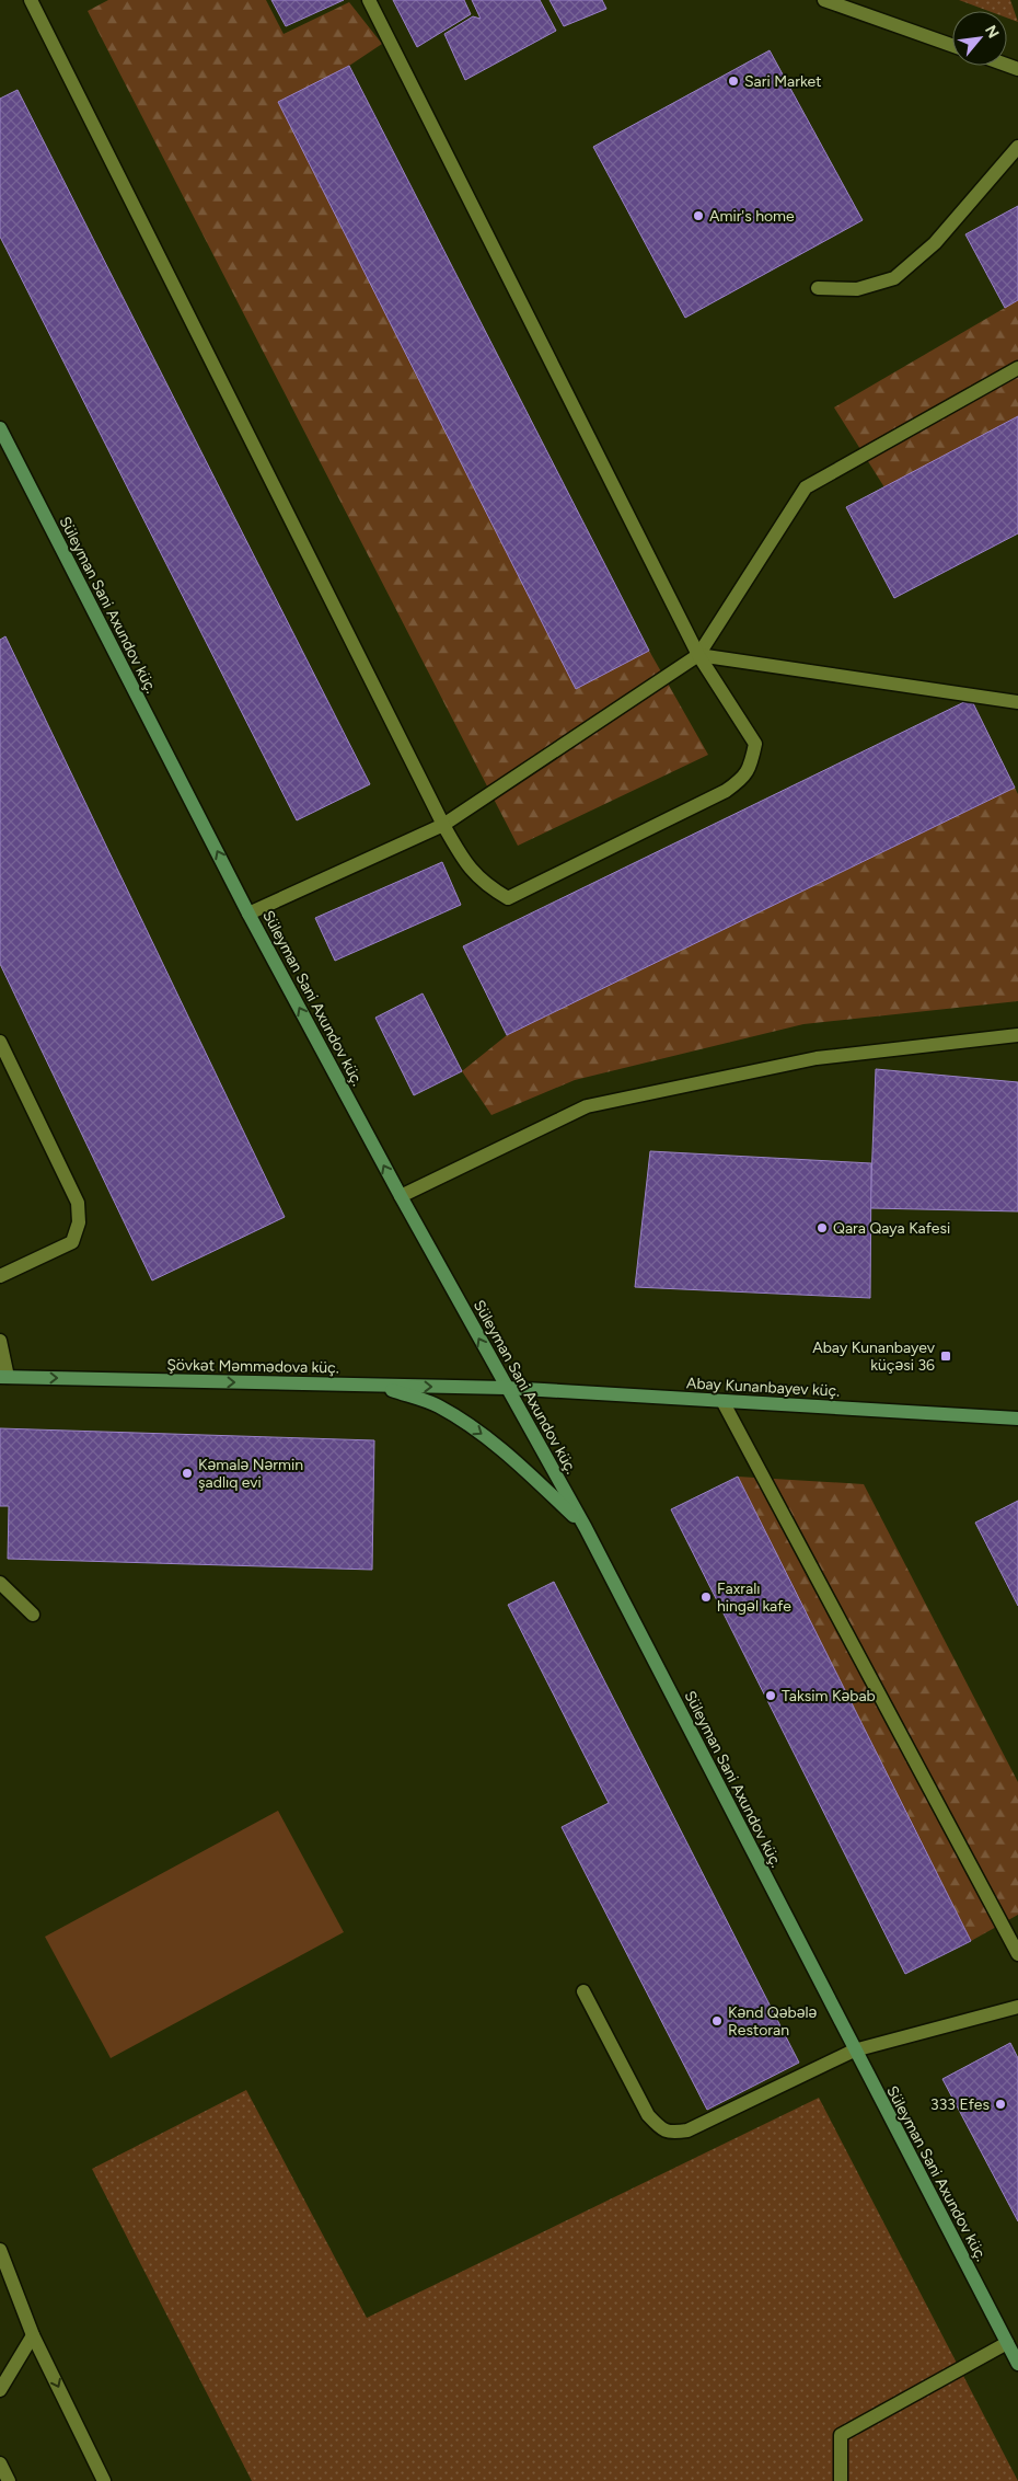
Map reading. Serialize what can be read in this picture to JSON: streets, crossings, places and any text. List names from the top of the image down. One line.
{"streets":{"street":["Süleyman Sani Axundov küç.","Şövkət Məmmədova küç.","Abay Kunanbayev küç."]},"crossings":[["Süleyman Sani Axundov küç.","Şövkət Məmmədova küç."],["Süleyman Sani Axundov küç.","Abay Kunanbayev küç."],["Şövkət Məmmədova küç.","Abay Kunanbayev küç."]],"one_way":["Süleyman Sani Axundov küç.","Şövkət Məmmədova küç."],"places":{"other":["Sari Market","Amir's home","Qara Qaya Kafesi","Kəmalə Nərmin şadlıq evi","Faxralı hingəl kafe","Taksim Kəbab","Kәnd Qәbәlә Restoran","333 Efes"],"transit":["Abay Kunanbayev küçəsi 36"]},"north":"top right"}
